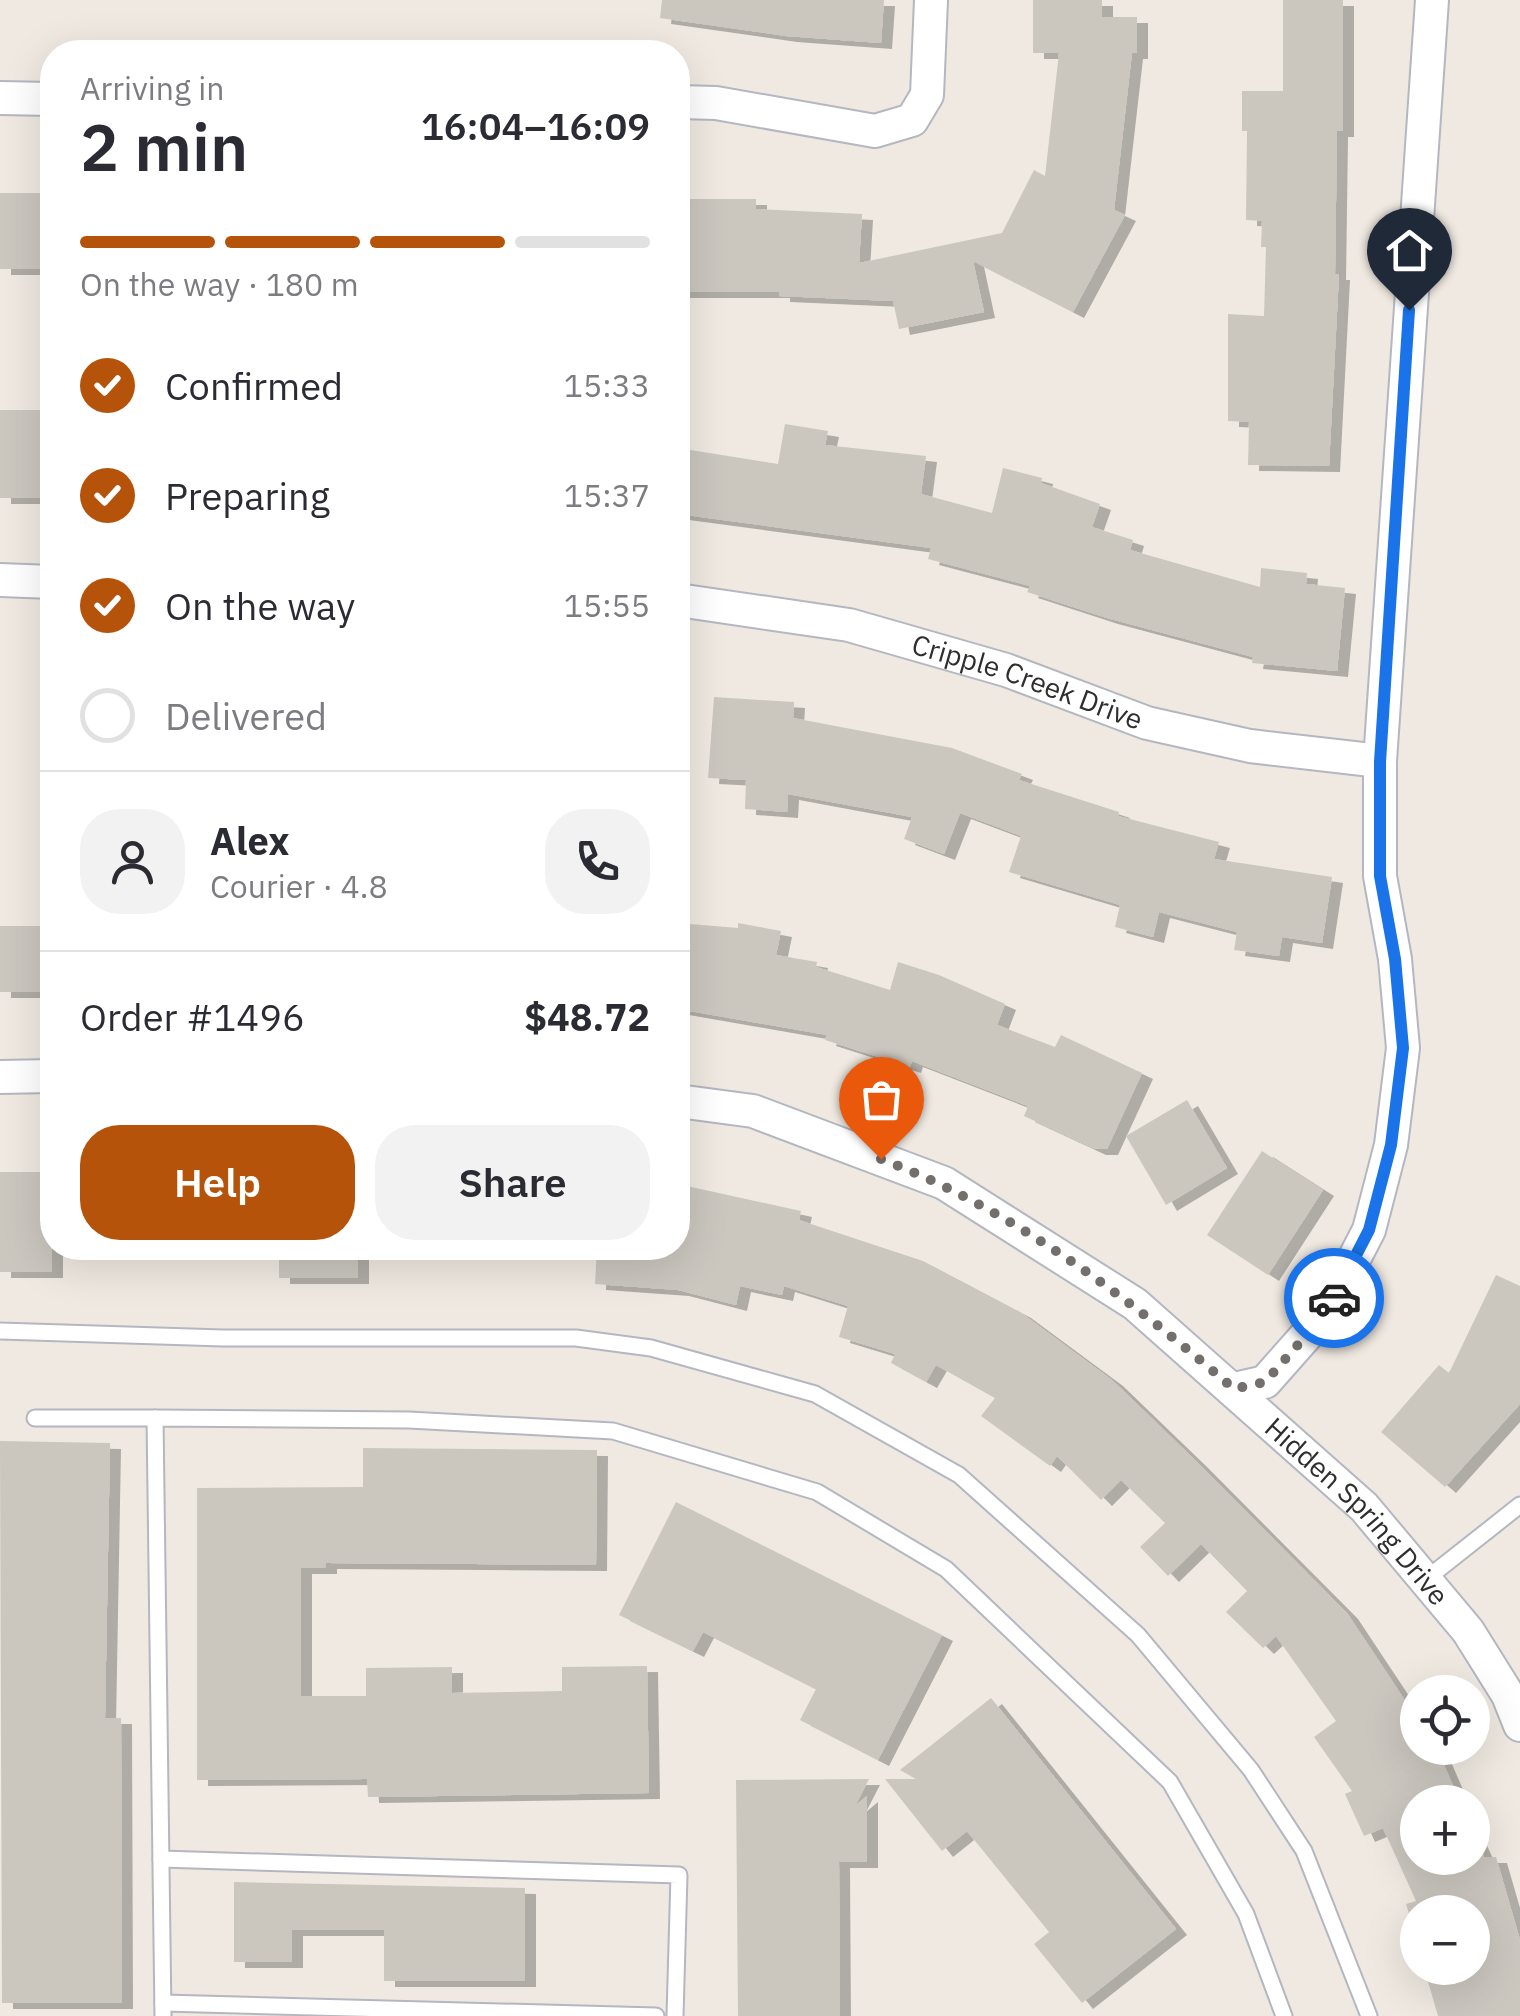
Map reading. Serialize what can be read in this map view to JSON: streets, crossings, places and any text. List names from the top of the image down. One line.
{"streets":{"street":["Cripple Creek Drive","Hidden Spring Drive"]},"page":{"heading":["2 min","Arriving in","16:04–16:09"],"panel":["Alex","Courier · 4.8","Order #1496","$48.72"],"bar":"On the way · 180 m","list":[["Confirmed","15:33"],["Preparing","15:37"],["On the way","15:55"],"Delivered"],"buttons":["Help","Share"],"map_buttons":["+","−"]}}
